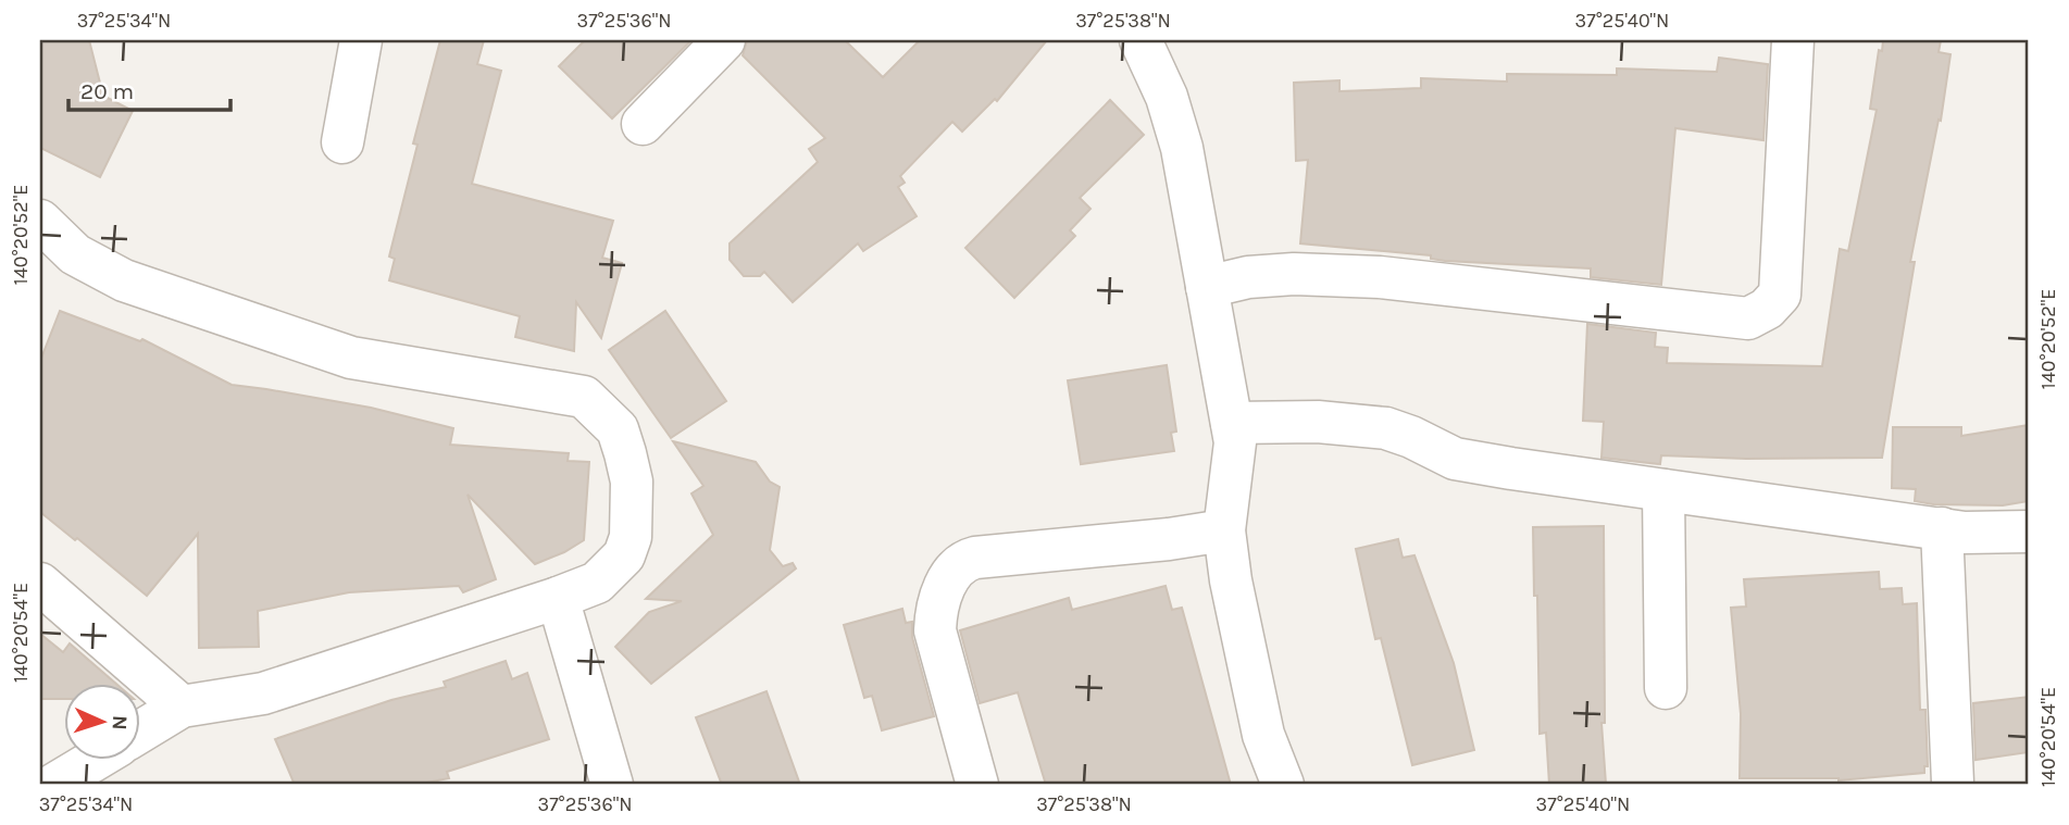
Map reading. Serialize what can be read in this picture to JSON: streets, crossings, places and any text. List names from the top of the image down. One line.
{"scale_bar":"20 m","north":"right","coordinates":["37°25'34\"N","37°25'36\"N","37°25'38\"N","37°25'40\"N","140°20'52\"E","140°20'54\"E"]}
